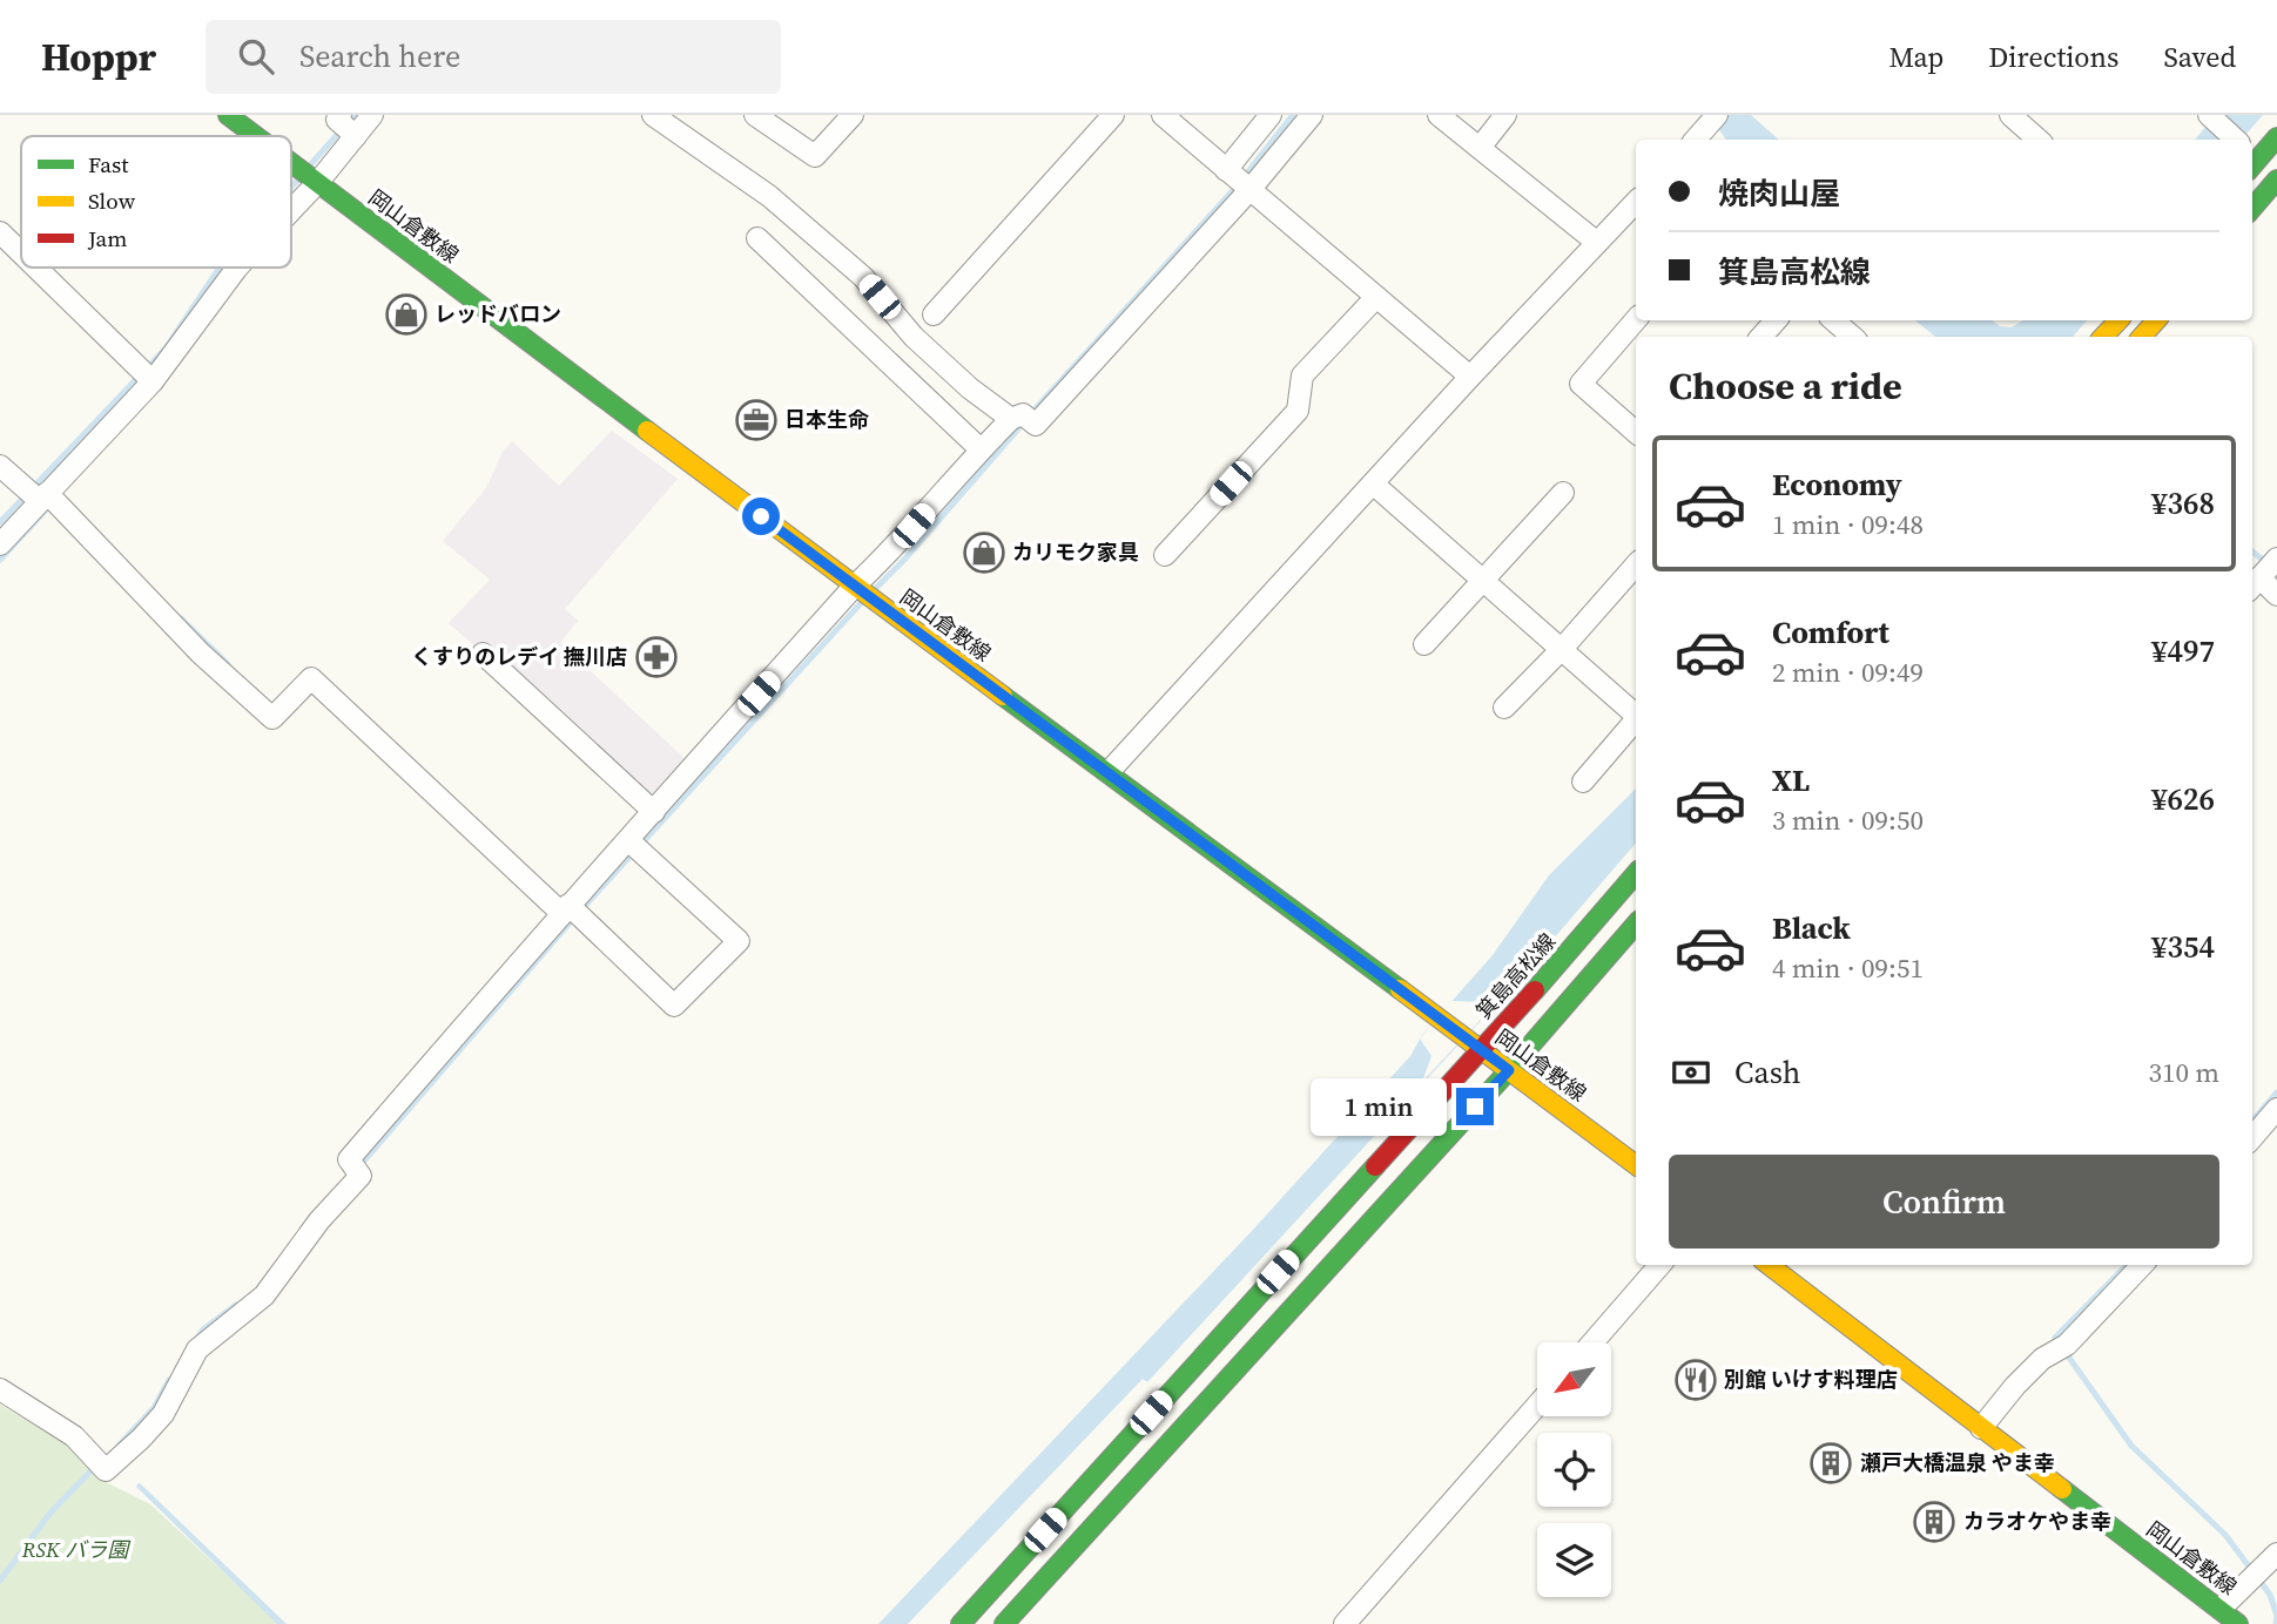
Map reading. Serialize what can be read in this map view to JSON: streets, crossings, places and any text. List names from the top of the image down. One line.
{"streets":{"main road":["岡山倉敷線","箕島高松線"]},"crossings":[["岡山倉敷線","箕島高松線"]],"parks":["RSK バラ園"],"places":{"shop":["レッドバロン","カリモク家具"],"office":["日本生命"],"pharmacy":["くすりのレデイ 撫川店"],"restaurant":["別館 いけす料理店"],"building":["瀬戸大橋温泉 やま幸","カラオケやま幸"]},"legend":["Fast","Slow","Jam"],"north":"bottom left","page":{"header":"Hoppr","search":"Search here","nav":["Map","Directions","Saved"],"banner":["焼肉山屋","箕島高松線"],"heading":"Choose a ride","list":[{"name":"Economy","note":"1 min · 09:48","value":"¥368"},{"name":"Comfort","note":"2 min · 09:49","value":"¥497"},{"name":"XL","note":"3 min · 09:50","value":"¥626"},{"name":"Black","note":"4 min · 09:51","value":"¥354"}],"pay":["Cash","310 m"],"bubble":"1 min","buttons":"Confirm"}}
